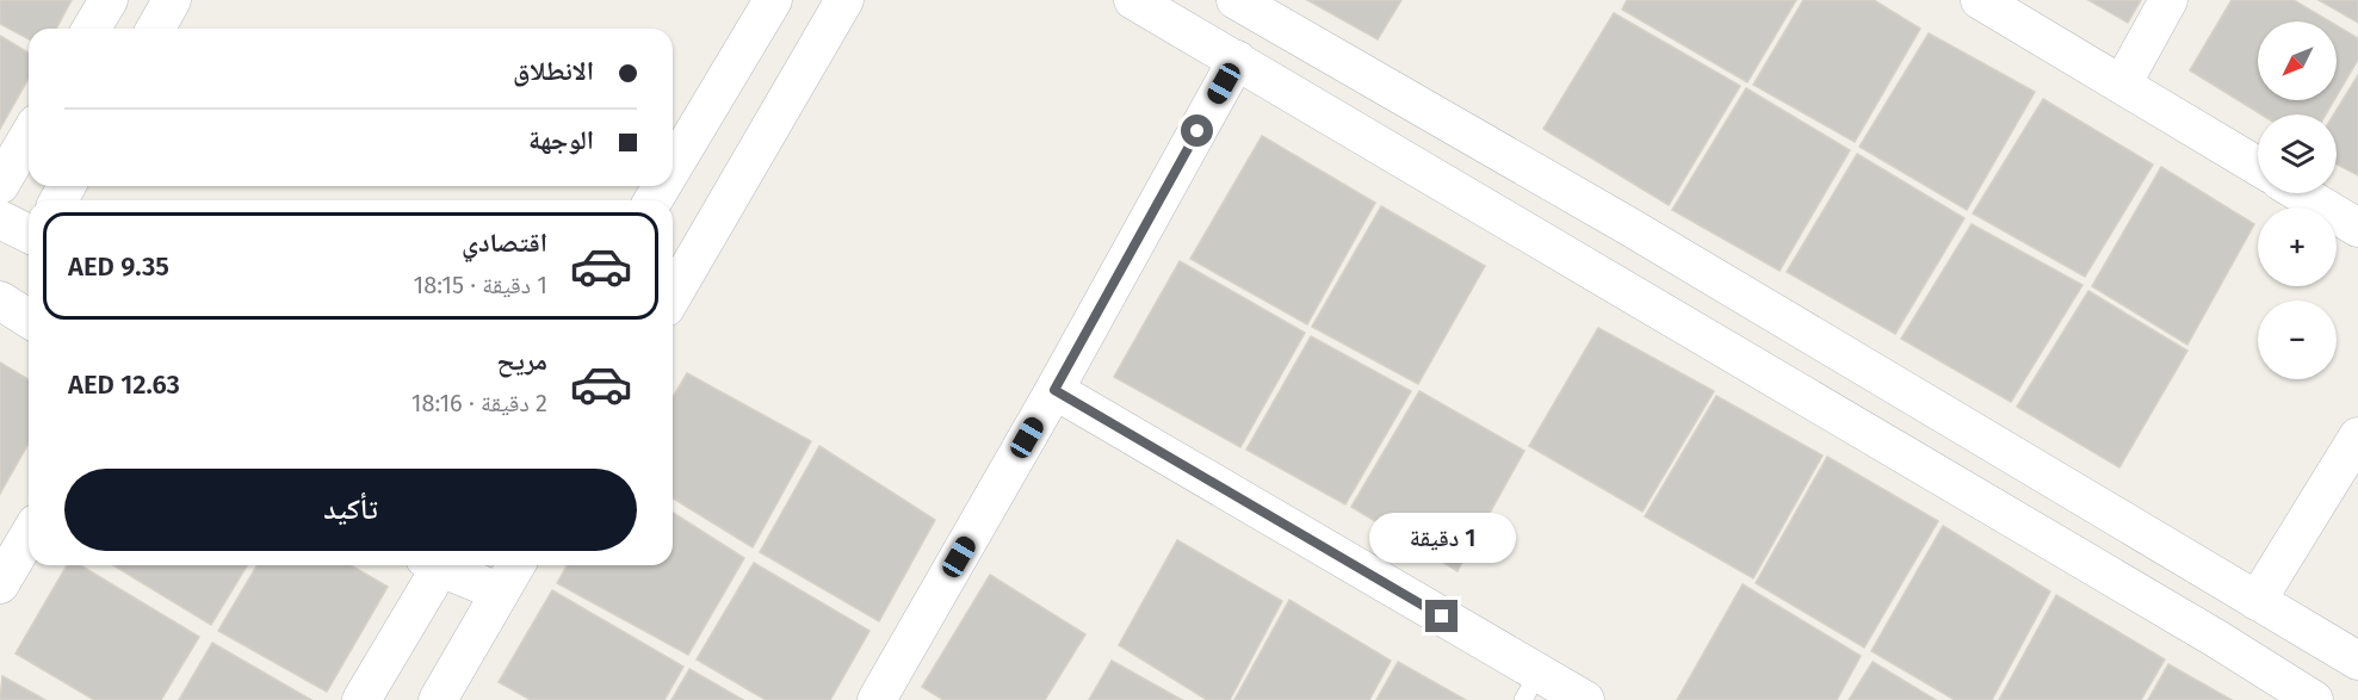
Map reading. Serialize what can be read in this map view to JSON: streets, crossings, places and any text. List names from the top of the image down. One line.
{"north":"bottom left","page":{"map_buttons":["+","−"],"banner":["الانطلاق","الوجهة"],"list":[{"name":"اقتصادي","note":"1 دقيقة · 18:15","value":"AED 9.35"},{"name":"مريح","note":"2 دقيقة · 18:16","value":"AED 12.63"}],"buttons":"تأكيد","bubble":"1 دقيقة"}}
